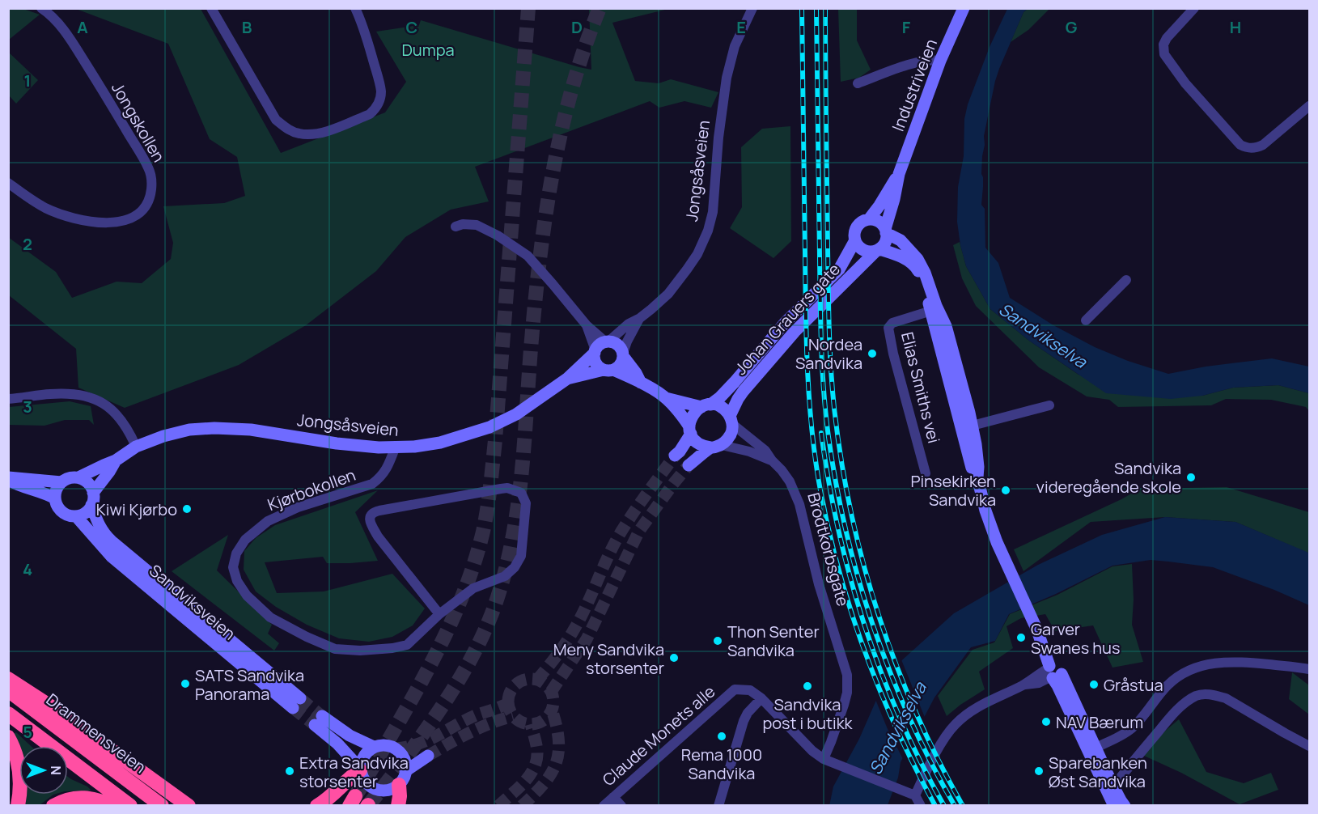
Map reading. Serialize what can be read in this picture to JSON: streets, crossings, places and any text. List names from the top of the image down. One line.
{"streets":{"highway":["Drammensveien"],"main road":["Industriveien","Jongsåsveien","Johan Grauers gate","Elias Smiths vei","Sandviksveien"],"street":["Jongskollen","Kjørbokollen","Brodtkorbsgate","Claude Monets alle"]},"crossings":[["Industriveien","Johan Grauers gate"],["Industriveien","Elias Smiths vei"],["Jongsåsveien","Kjørbokollen"],["Jongsåsveien","Sandviksveien"],["Johan Grauers gate","Elias Smiths vei"],["Johan Grauers gate","Brodtkorbsgate"],["Brodtkorbsgate","Claude Monets alle"]],"water":["Sandvikselva"],"parks":["Dumpa"],"places":["Nordea Sandvika","Sandvika videregående skole","Pinsekirken Sandvika","Kiwi Kjørbo","Garver Swanes hus","Thon Senter Sandvika","Meny Sandvika storsenter","SATS Sandvika Panorama","Gråstua","Sandvika post i butikk","NAV Bærum","Rema 1000 Sandvika","Extra Sandvika storsenter","Sparebanken Øst Sandvika"],"north":"right","grid":{"columns":["A","B","C","D","E","F","G","H"],"rows":["1","2","3","4","5"]}}
